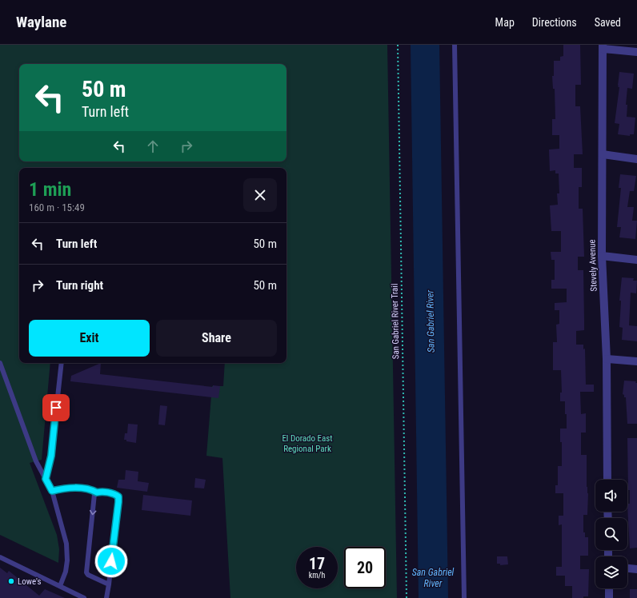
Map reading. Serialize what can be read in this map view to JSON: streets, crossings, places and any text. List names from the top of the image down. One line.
{"streets":{"street":["Stevely Avenue"],"path":["San Gabriel River Trail"]},"water":["San Gabriel River"],"parks":["El Dorado East Regional Park"],"places":["Lowe's"],"page":{"header":"Waylane","nav":["Map","Directions","Saved"],"turn":["50 m","Turn left"],"heading":["1 min","160 m · 15:49"],"list":[{"name":"Turn left","value":"50 m"},{"name":"Turn right","value":"50 m"}],"buttons":["Exit","Share"],"speed":"17 km/h","limit":"20"}}
